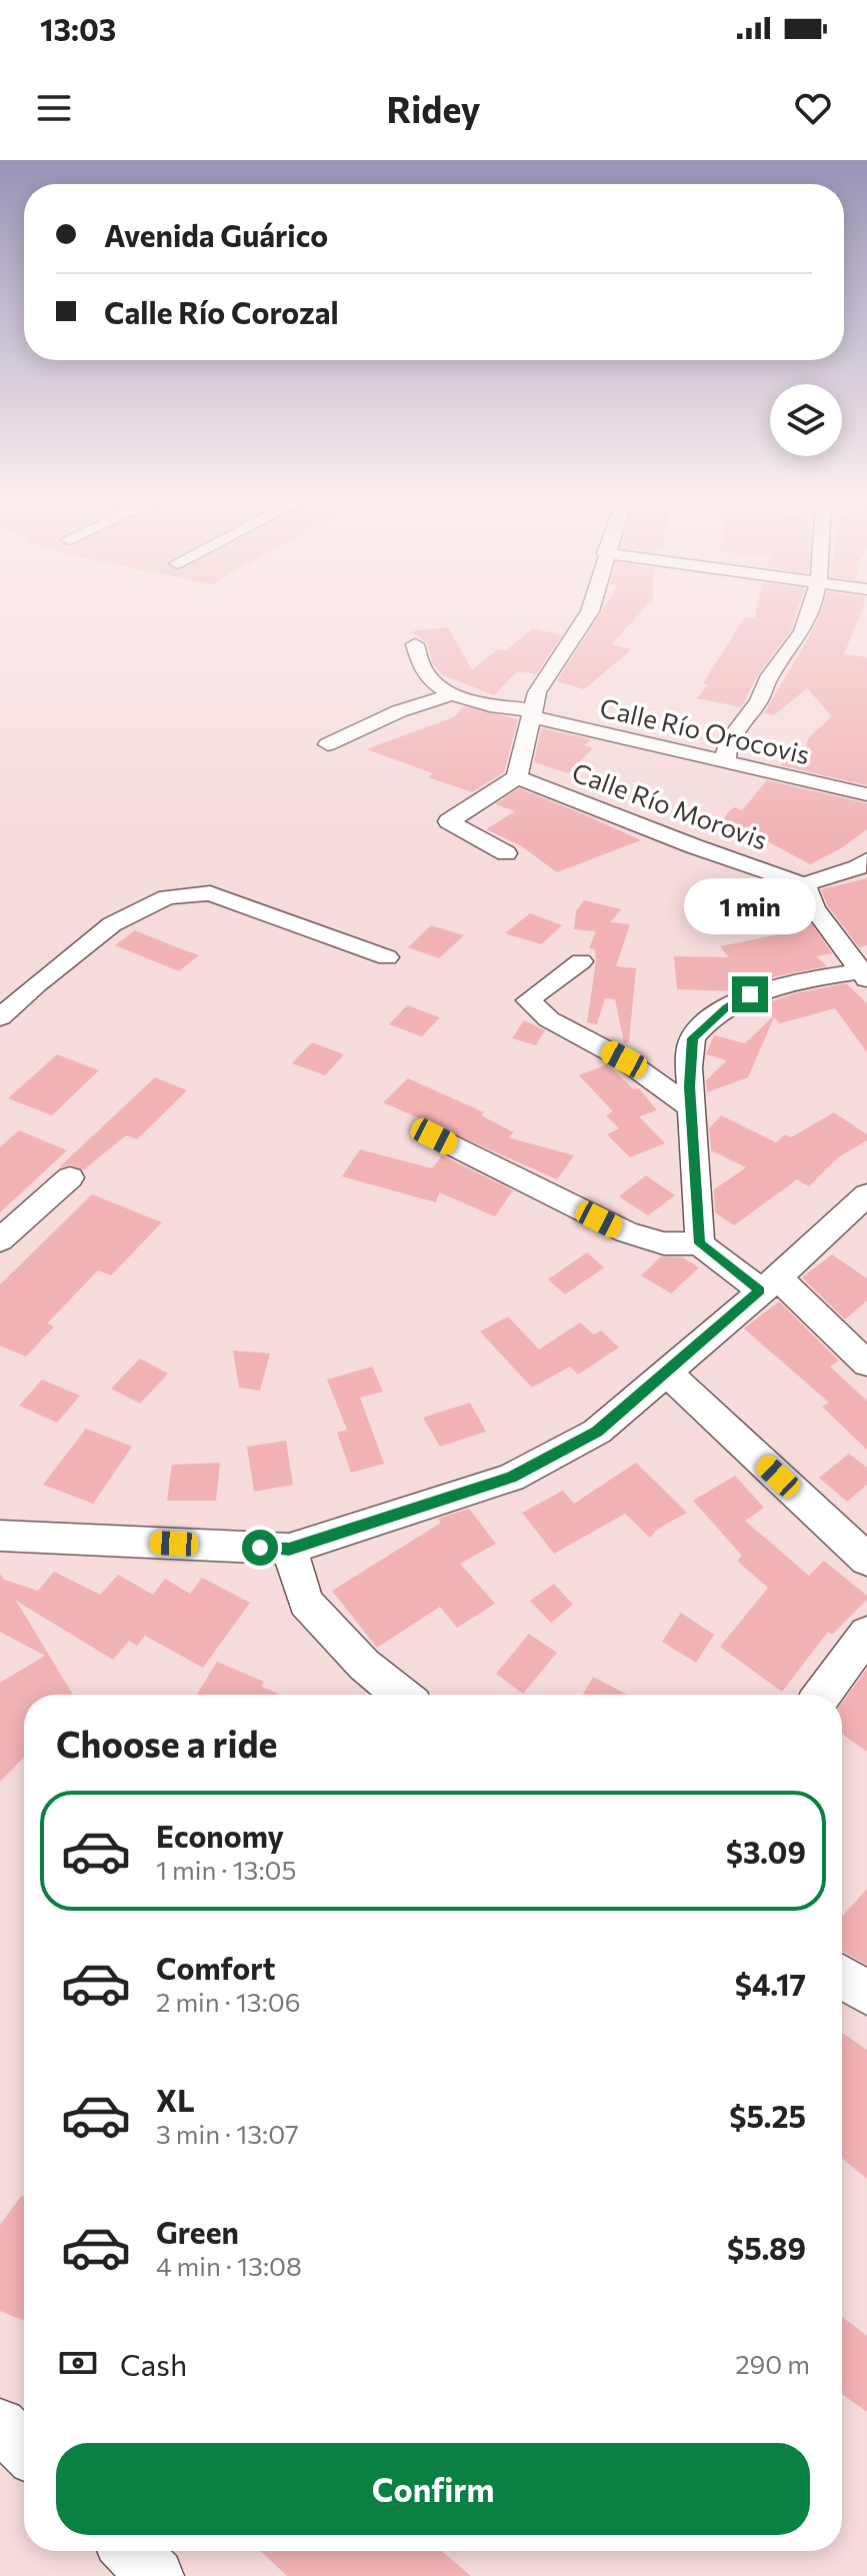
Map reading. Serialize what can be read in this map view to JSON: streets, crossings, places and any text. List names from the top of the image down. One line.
{"streets":{"street":["Calle Río Orocovis","Calle Río Morovis"]},"page":{"status":"13:03","header":"Ridey","banner":["Avenida Guárico","Calle Río Corozal"],"bubble":"1 min","heading":"Choose a ride","list":[{"name":"Economy","note":"1 min · 13:05","value":"$3.09"},{"name":"Comfort","note":"2 min · 13:06","value":"$4.17"},{"name":"XL","note":"3 min · 13:07","value":"$5.25"},{"name":"Green","note":"4 min · 13:08","value":"$5.89"}],"pay":["Cash","290 m"],"buttons":"Confirm"}}
